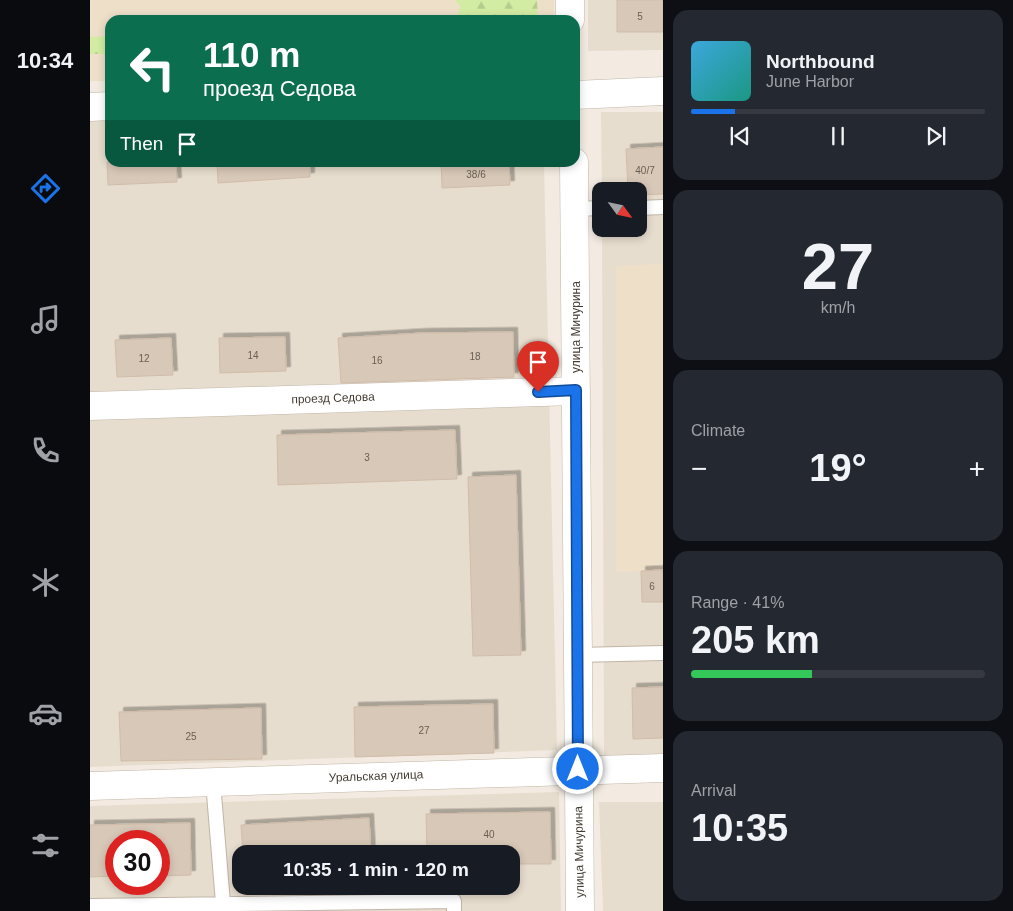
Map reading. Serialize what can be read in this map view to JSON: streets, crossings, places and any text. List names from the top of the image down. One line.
{"streets":{"street":["улица Мичурина","проезд Седова","Уральская улица"]},"crossings":[["улица Мичурина","проезд Седова"],["улица Мичурина","Уральская улица"]],"house_numbers":["5","40/7","38/6","14","18","12","16","3","6","27","25","40"],"north":"bottom right","page":{"tabs":"10:34","turn":["110 m","проезд Седова"],"song":["Northbound","June Harbor"],"then":"Then","tile":[["27","km/h"],"Climate",["Range · 41%","205 km"],["Arrival","10:35"]],"heat":["−","19°","+"],"limit":"30","trip":"10:35 · 1 min · 120 m"}}
